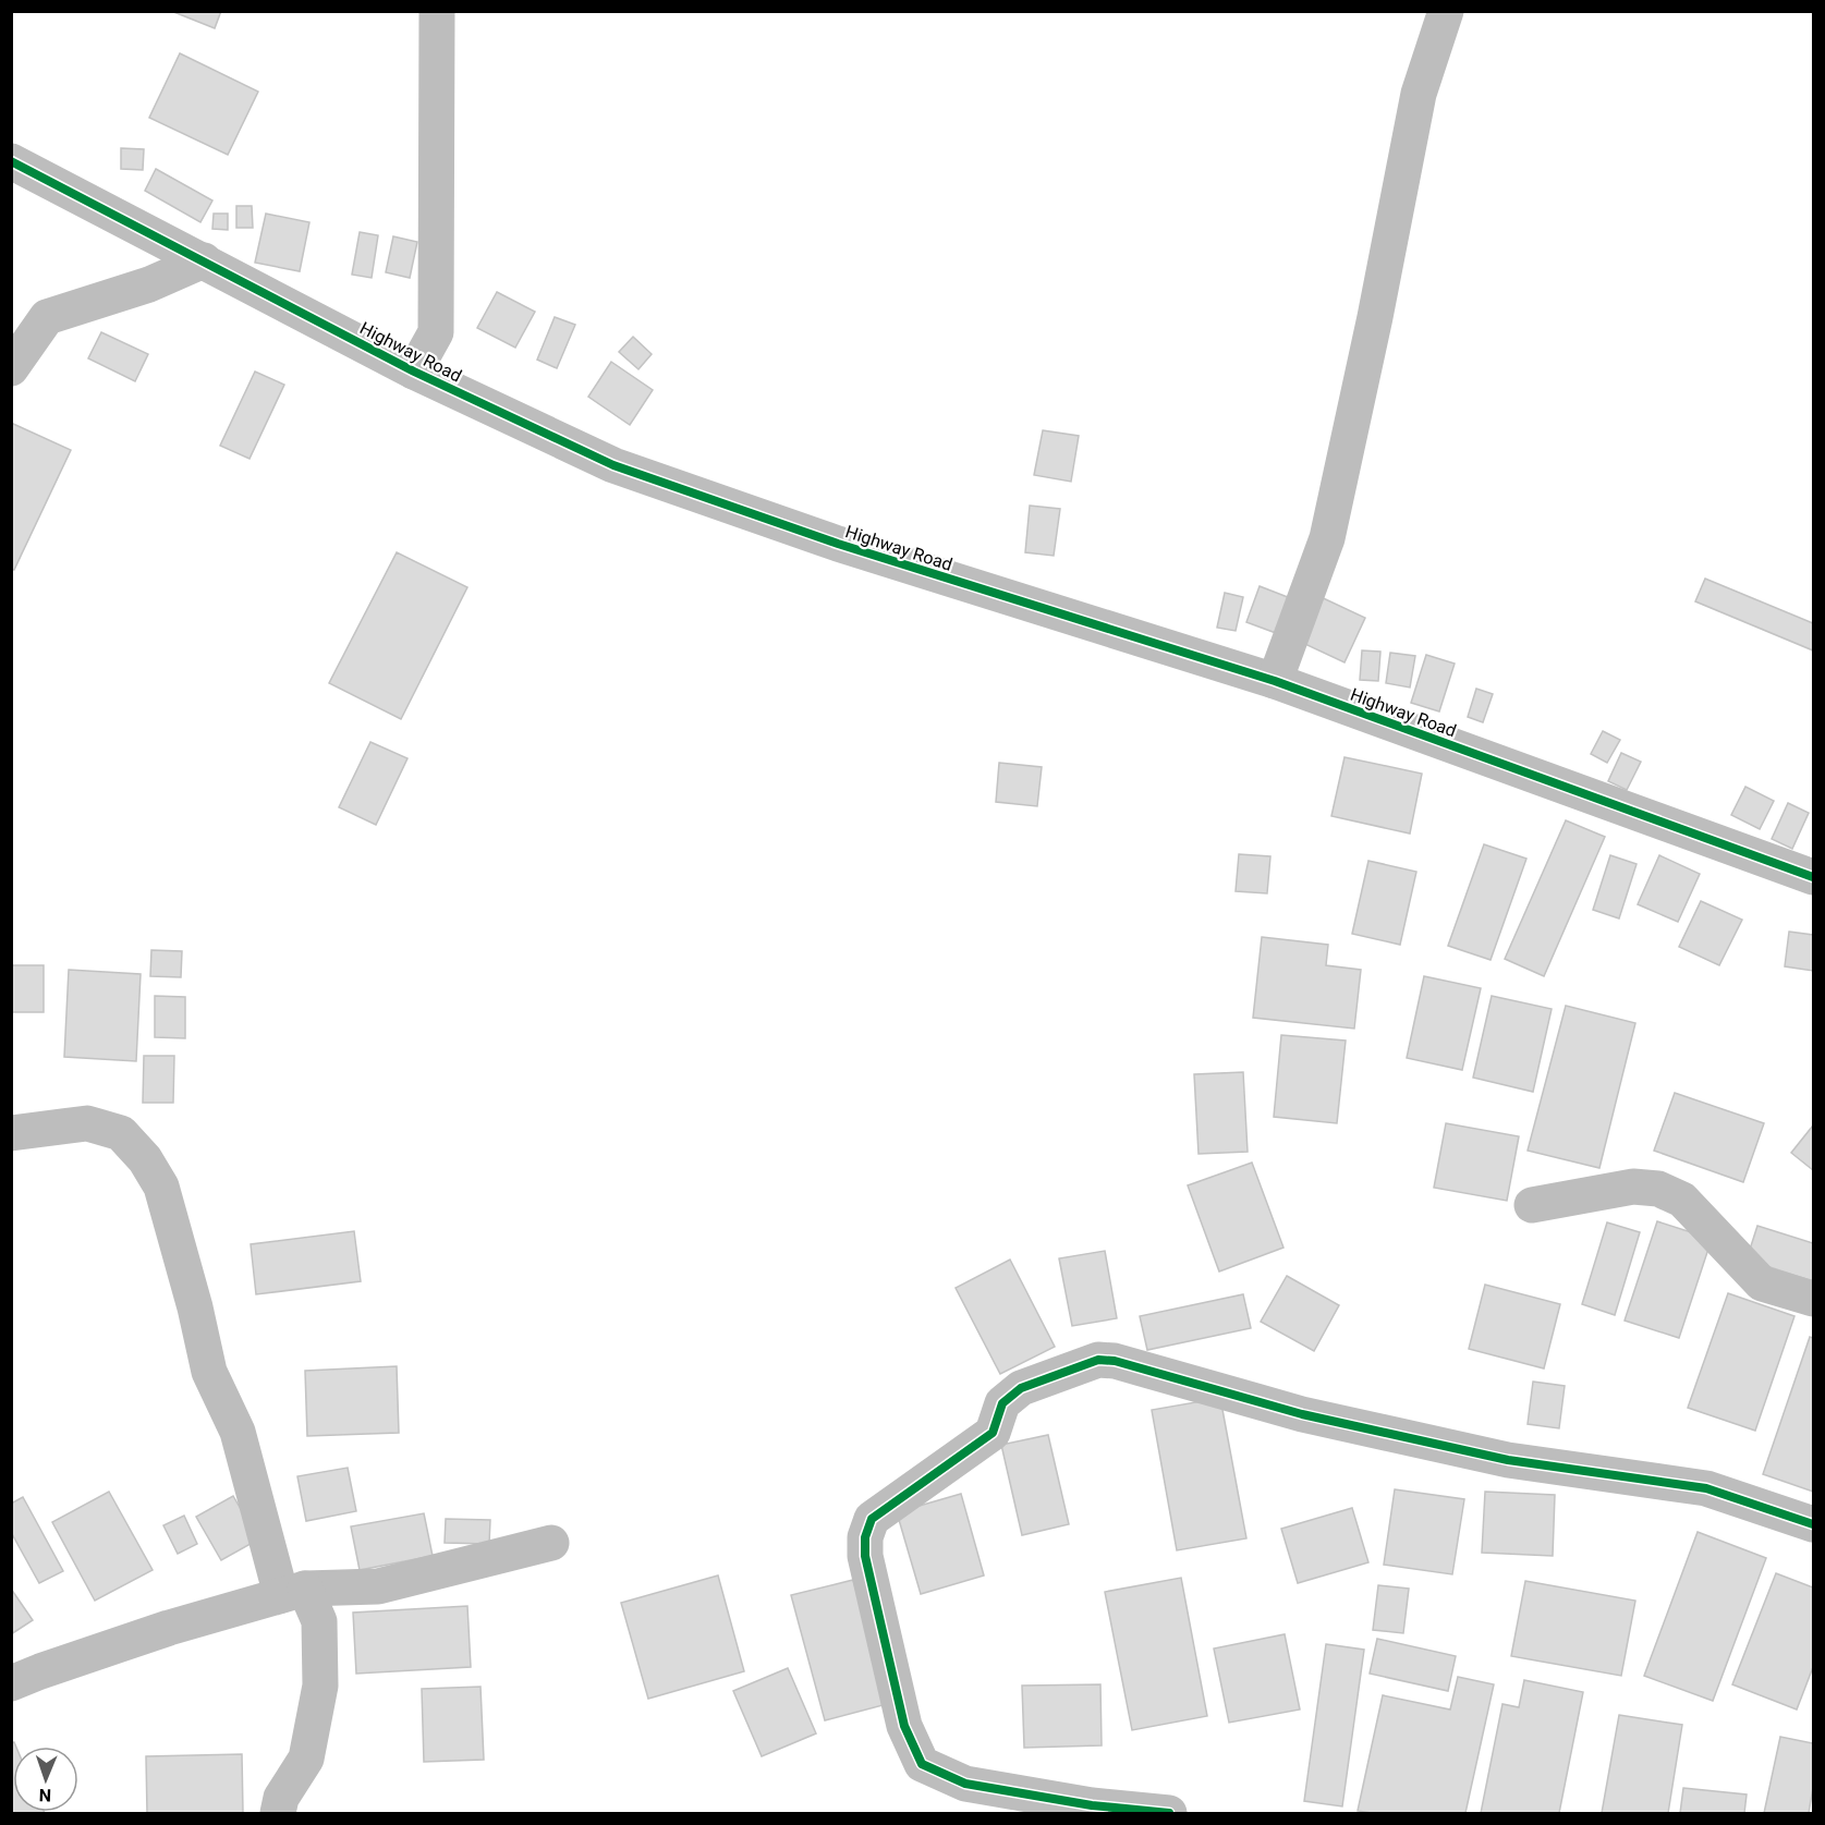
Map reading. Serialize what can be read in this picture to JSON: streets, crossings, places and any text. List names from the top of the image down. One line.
{"streets":{"street":["Highway Road"]},"north":"bottom"}
